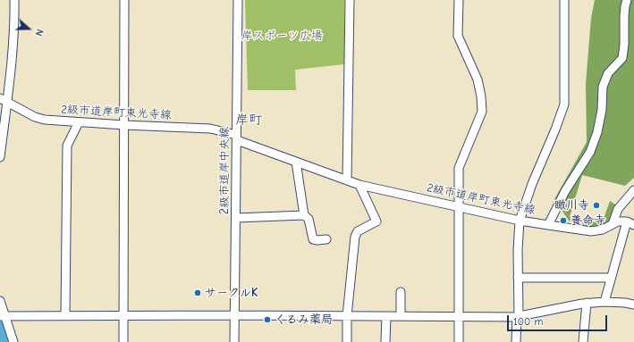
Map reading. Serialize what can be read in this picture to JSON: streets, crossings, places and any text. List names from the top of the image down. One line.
{"streets":{"street":["2級市道岸町東光寺線","2級市道岸中央線"]},"crossings":[["2級市道岸町東光寺線","2級市道岸中央線"]],"districts":["岸町"],"parks":["岸スポーツ広場"],"places":["瞰川寺","養命寺","サークルK","くるみ薬局"],"scale_bar":"100 m","north":"right"}
